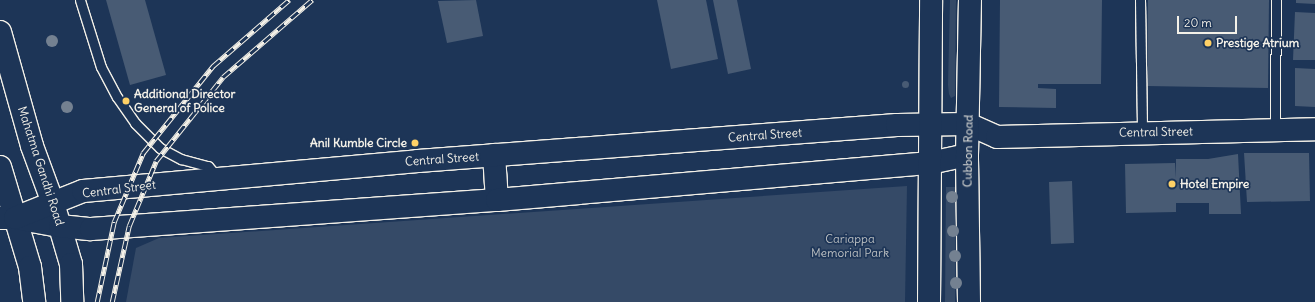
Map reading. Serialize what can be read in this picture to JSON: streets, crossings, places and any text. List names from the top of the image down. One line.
{"streets":{"main road":["Central Street","Cubbon Road","Mahatma Gandhi Road"]},"crossings":[["Central Street","Cubbon Road"],["Central Street","Mahatma Gandhi Road"]],"parks":["Cariappa Memorial Park"],"places":["Prestige Atrium","Additional Director General of Police","Anil Kumble Circle","Hotel Empire"],"scale_bar":"20 m"}
